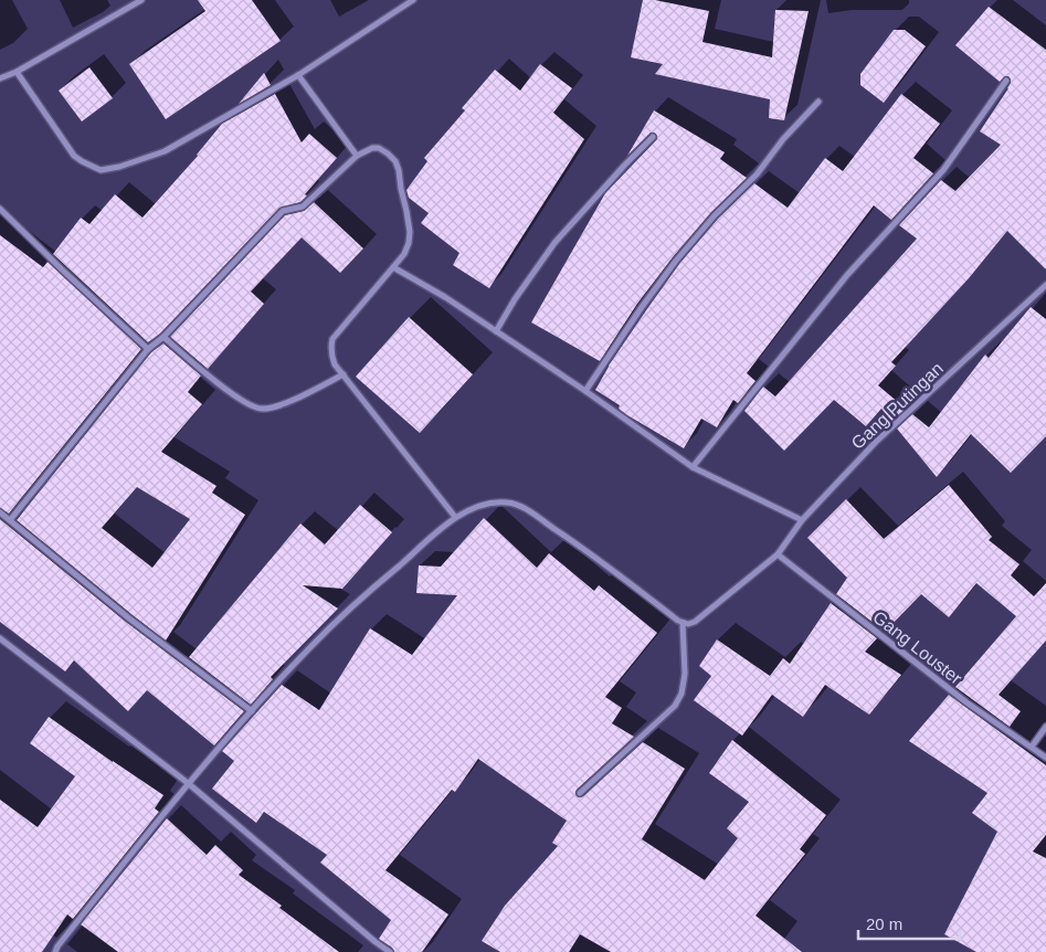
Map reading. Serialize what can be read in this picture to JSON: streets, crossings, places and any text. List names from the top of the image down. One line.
{"streets":{"street":["Gang Putingan","Gang Louster"]},"crossings":[["Gang Putingan","Gang Louster"]],"scale_bar":"20 m"}
